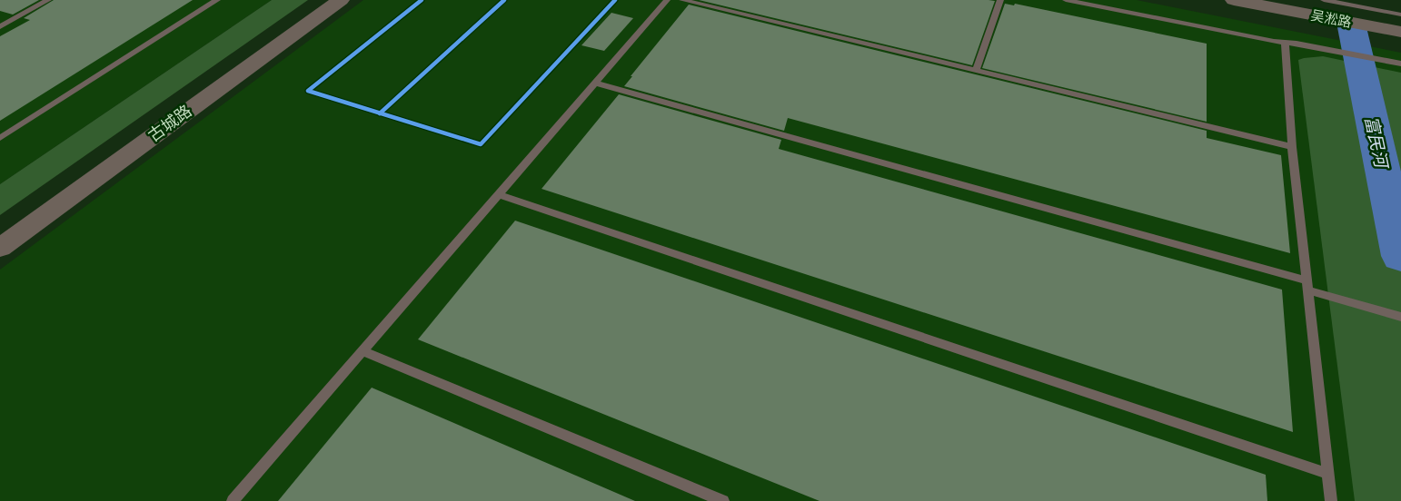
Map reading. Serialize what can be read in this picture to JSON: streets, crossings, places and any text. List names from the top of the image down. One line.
{"streets":{"main road":["吴淞路","古城路"]},"water":["富民河"]}
